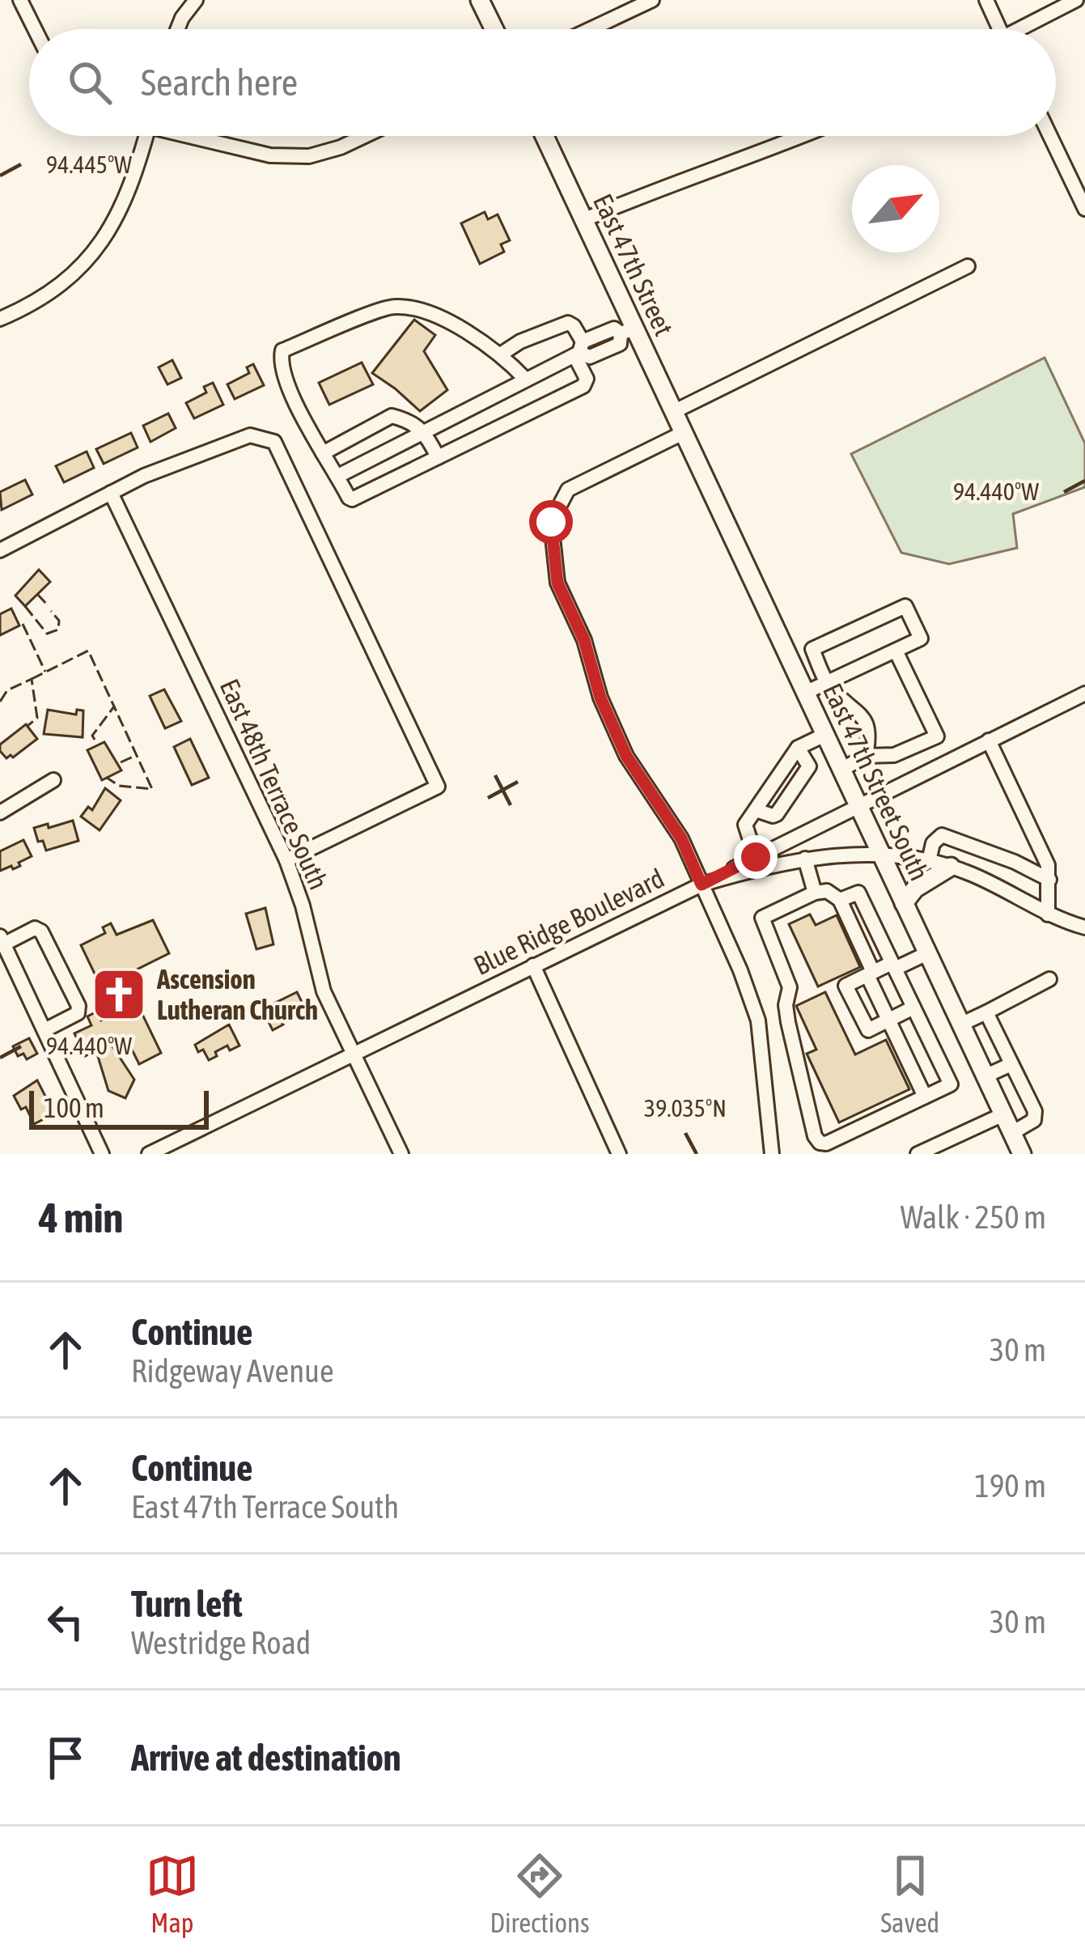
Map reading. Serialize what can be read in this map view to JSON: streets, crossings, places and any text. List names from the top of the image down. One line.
{"streets":{"main road":["East 47th Street","East 47th Street South"],"street":["East 48th Terrace South","Blue Ridge Boulevard"]},"crossings":[["East 47th Street","East 47th Street South"],["East 47th Street South","Blue Ridge Boulevard"],["East 48th Terrace South","Blue Ridge Boulevard"]],"places":{"church":["Ascension Lutheran Church"]},"scale_bar":"100 m","north":"top right","page":{"search":"Search here","scale":"100 m","heading":["4 min","Walk · 250 m"],"list":[["Continue","Ridgeway Avenue","30 m"],["Continue","East 47th Terrace South","190 m"],["Turn left","Westridge Road","30 m"],"Arrive at destination"],"nav":["Map","Directions","Saved"]},"coordinates":["94.445°W","94.440°W","39.035°N"]}
